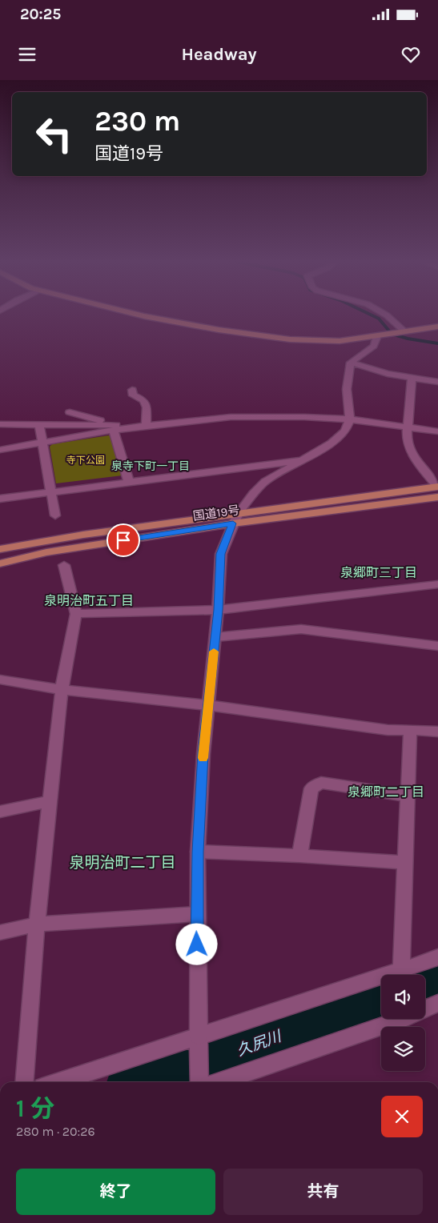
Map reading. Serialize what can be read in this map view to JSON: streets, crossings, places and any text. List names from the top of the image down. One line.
{"streets":{"highway":["国道19号"]},"districts":["泉寺下町一丁目","泉郷町三丁目","泉明治町五丁目","泉郷町二丁目","泉明治町二丁目"],"water":["久尻川"],"parks":["寺下公園"],"page":{"status":"20:25","header":"Headway","turn":["230 m","国道19号"],"heading":["1 分","280 m · 20:26"],"buttons":["終了","共有"]}}
